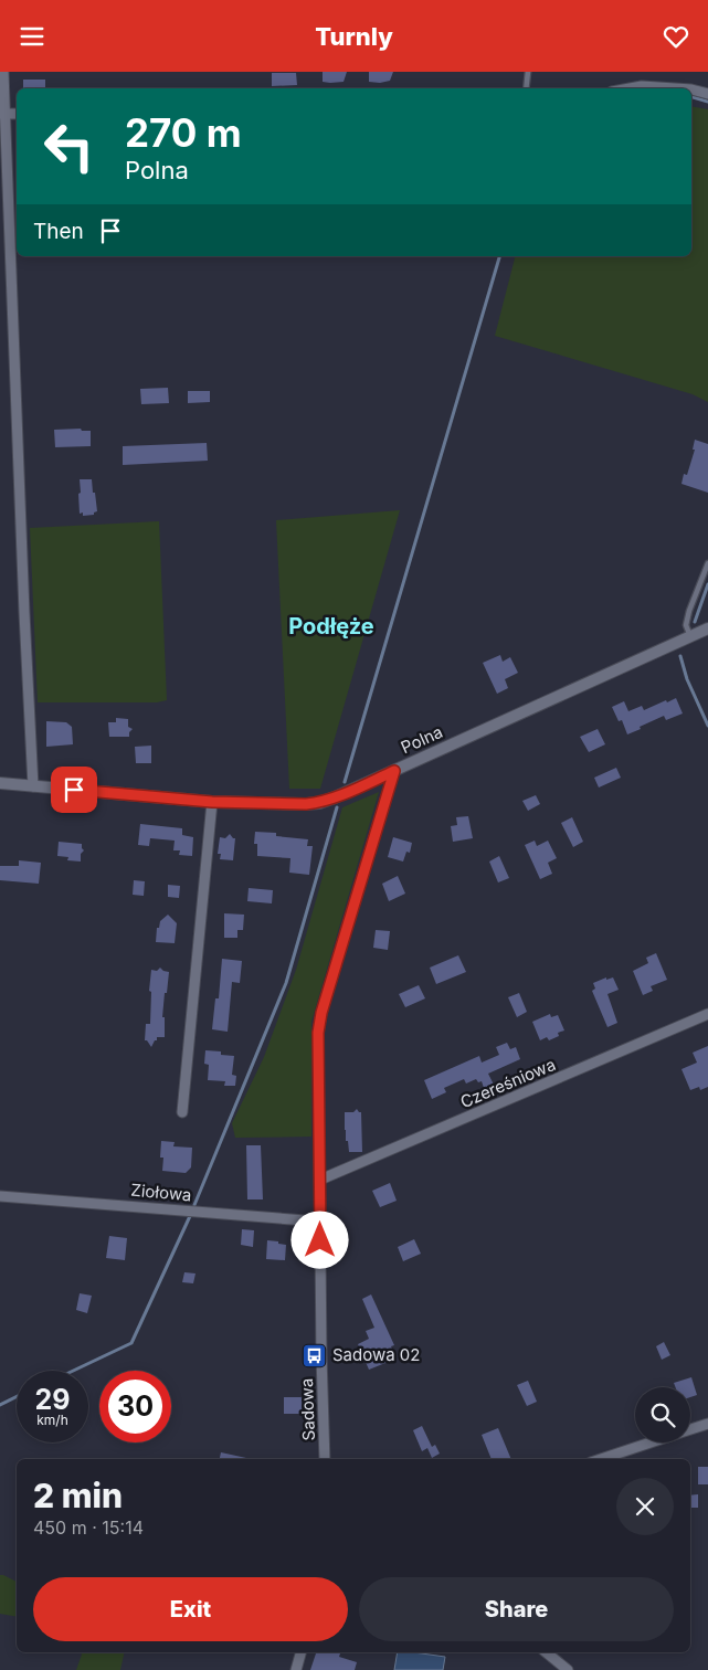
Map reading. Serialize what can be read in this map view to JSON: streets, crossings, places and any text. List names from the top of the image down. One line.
{"streets":{"street":["Polna","Czereśniowa","Ziołowa","Sadowa"]},"crossings":[["Polna","Sadowa"],["Czereśniowa","Sadowa"],["Ziołowa","Sadowa"]],"districts":["Podłęże"],"places":{"bus stop":["Sadowa 02"]},"page":{"header":"Turnly","turn":["270 m","Polna"],"then":"Then","speed":"29 km/h","limit":"30","heading":["2 min","450 m · 15:14"],"buttons":["Exit","Share"]}}
